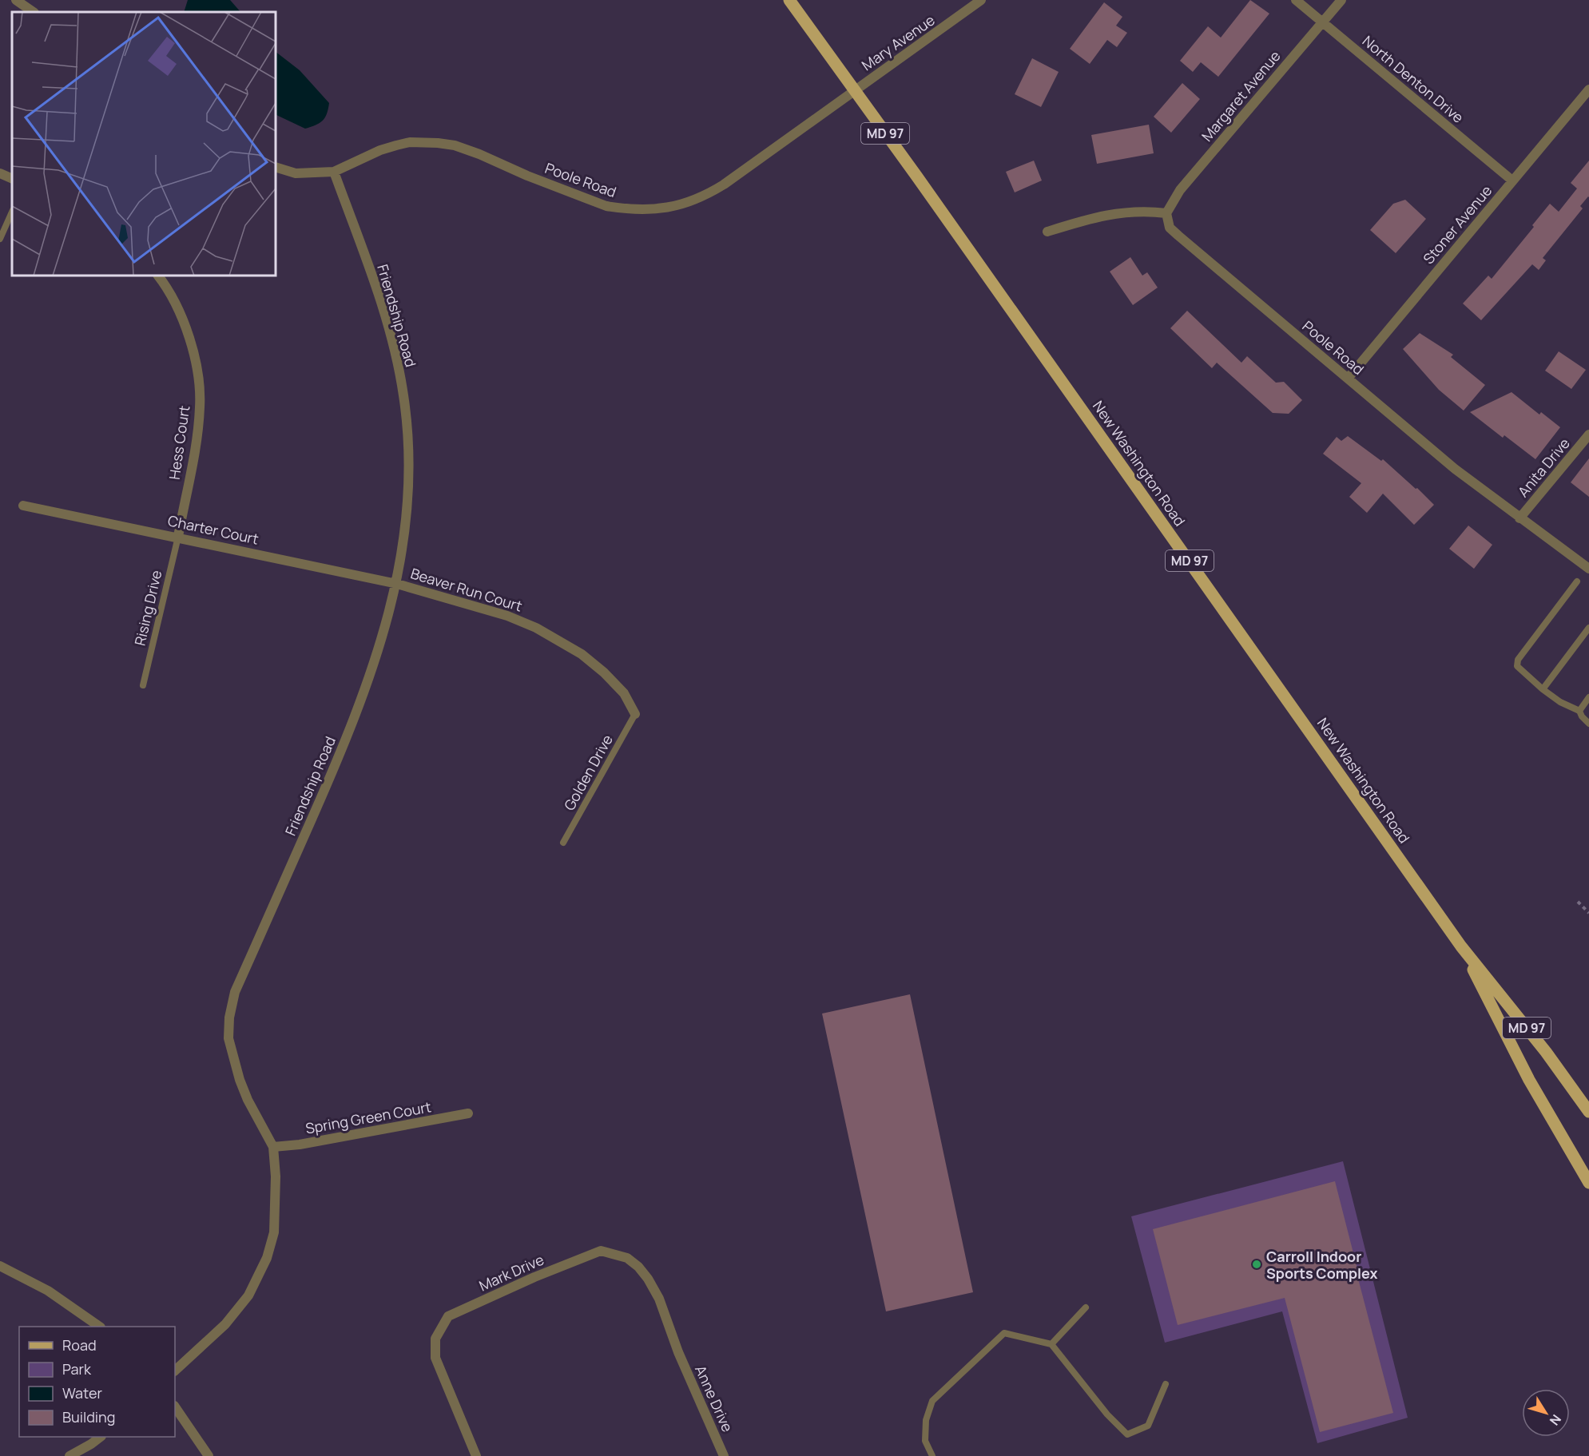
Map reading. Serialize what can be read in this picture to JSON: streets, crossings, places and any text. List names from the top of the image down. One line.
{"streets":{"main road":["MD 97","New Washington Road"],"street":["Mary Avenue","North Denton Drive","Margaret Avenue","Poole Road","Stoner Avenue","Friendship Road","Hess Court","Anita Drive","Charter Court","Beaver Run Court","Spring Green Court","Mark Drive","Anne Drive"],"lane":["Rising Drive","Golden Drive"]},"crossings":[["Mary Avenue","Poole Road"],["Mary Avenue","New Washington Road"],["North Denton Drive","Margaret Avenue"],["North Denton Drive","Stoner Avenue"],["Margaret Avenue","Poole Road"],["Poole Road","Stoner Avenue"],["Poole Road","Friendship Road"],["Poole Road","New Washington Road"],["Poole Road","Anita Drive"],["Friendship Road","Charter Court"],["Friendship Road","Beaver Run Court"],["Friendship Road","Spring Green Court"],["Hess Court","Charter Court"],["Hess Court","Rising Drive"],["Charter Court","Beaver Run Court"],["Charter Court","Rising Drive"],["Beaver Run Court","Golden Drive"],["Mark Drive","Anne Drive"]],"places":["Carroll Indoor Sports Complex"],"legend":["Road","Park","Water","Building"],"north":"bottom right"}
